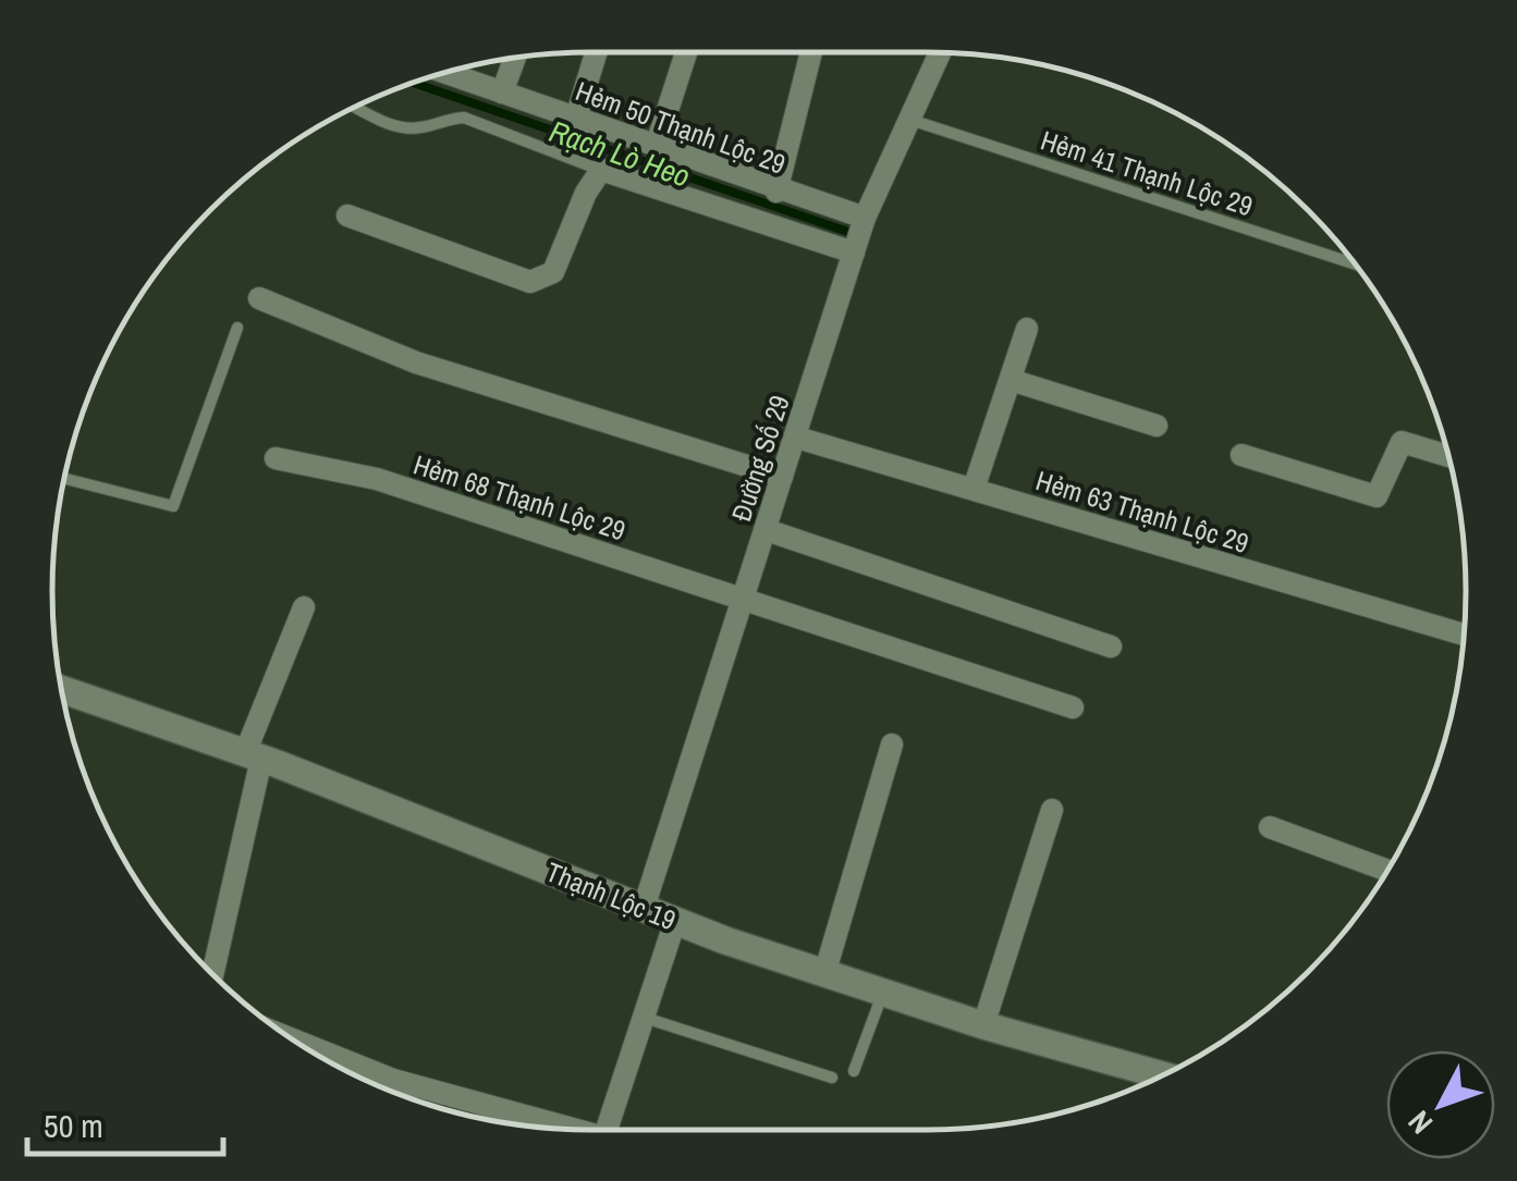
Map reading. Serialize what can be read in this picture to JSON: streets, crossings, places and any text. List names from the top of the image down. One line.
{"streets":{"street":["Hẻm 50 Thạnh Lộc 29","Đường Số 29","Hẻm 68 Thạnh Lộc 29","Hẻm 63 Thạnh Lộc 29","Thạnh Lộc 19"],"lane":["Hẻm 41 Thạnh Lộc 29"]},"crossings":[["Hẻm 50 Thạnh Lộc 29","Đường Số 29"],["Hẻm 41 Thạnh Lộc 29","Đường Số 29"],["Đường Số 29","Hẻm 68 Thạnh Lộc 29"],["Đường Số 29","Hẻm 63 Thạnh Lộc 29"],["Đường Số 29","Thạnh Lộc 19"]],"water":["Rạch Lò Heo"],"scale_bar":"50 m","north":"bottom left"}
